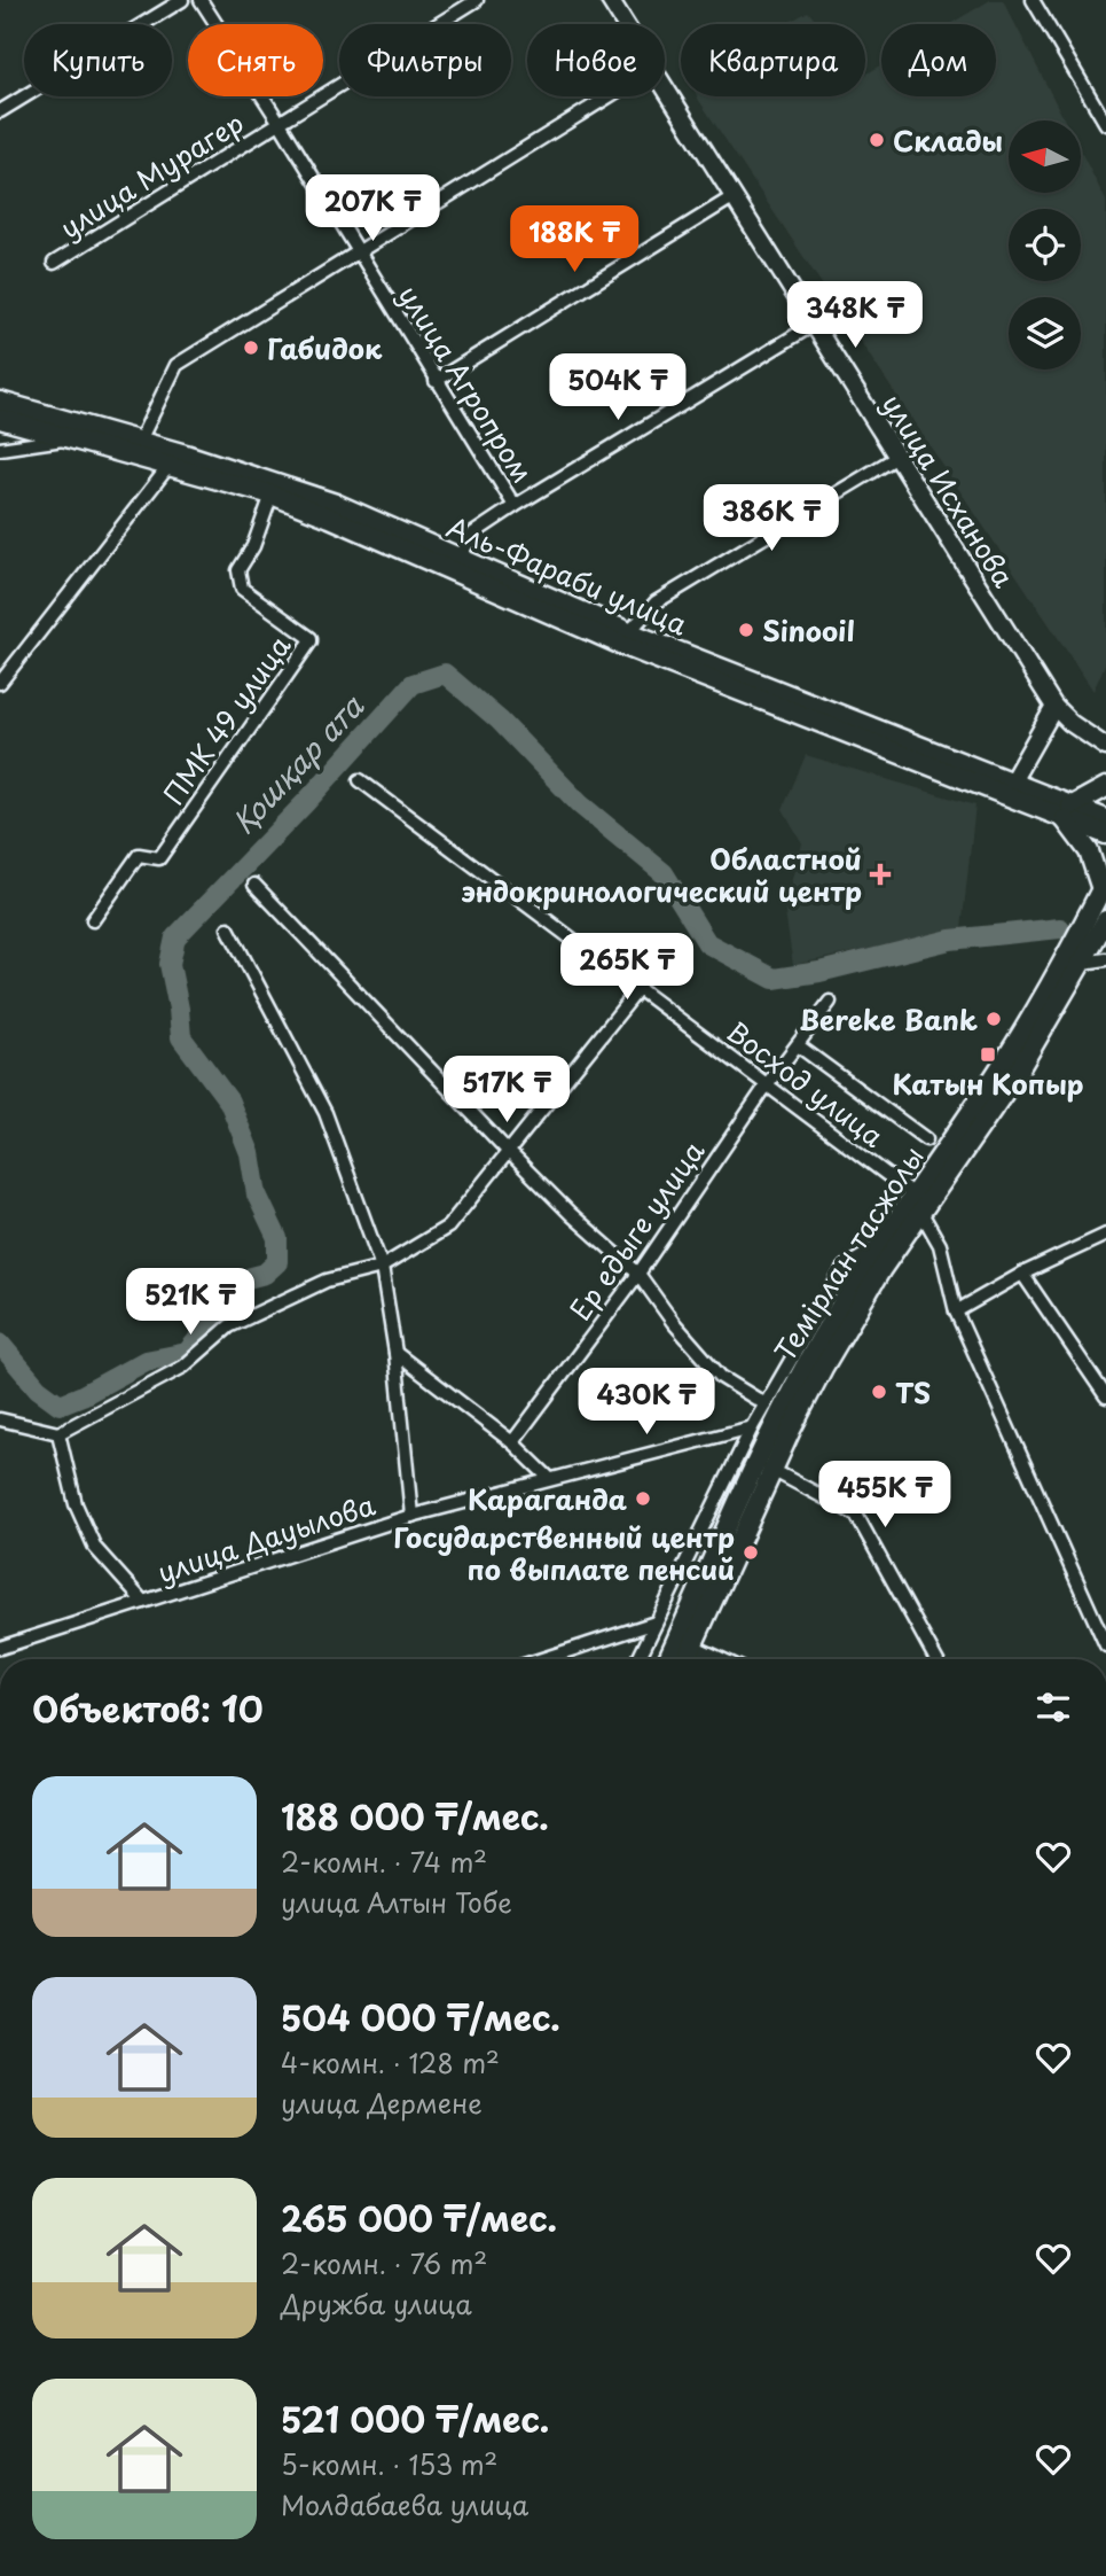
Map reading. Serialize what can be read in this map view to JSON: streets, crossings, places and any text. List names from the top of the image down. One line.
{"streets":{"main road":["улица Исханова","Аль-Фараби улица","Темірлан тасжолы"],"street":["улица Мурагер","улица Агропром","ПМК 49 улица","Восход улица","Ер едыге улица","улица Дауылова"]},"crossings":[["улица Мурагер","улица Агропром"],["Аль-Фараби улица","ПМК 49 улица"],["Восход улица","Ер едыге улица"],["Восход улица","Темірлан тасжолы"]],"water":["Қошқар ата"],"places":{"other":["Склады","Габидок","Sinooil","Bereke Bank","TS","Караганда","Государственный центр по выплате пенсий"],"health":["Областной эндокринологический центр"],"transit":["Катын Копыр"]},"north":"left","page":{"chip":["Купить","Снять","Фильтры","Новое","Квартира","Дом"],"price":["207K ₸","188K ₸","348K ₸","504K ₸","386K ₸","265K ₸","517K ₸","521K ₸","430K ₸","455K ₸"],"heading":"Объектов: 10","list":[{"name":"188 000 ₸/мес.","note":"2-комн. · 74 m² · улица Алтын Тобе"},{"name":"504 000 ₸/мес.","note":"4-комн. · 128 m² · улица Дермене"},{"name":"265 000 ₸/мес.","note":"2-комн. · 76 m² · Дружба улица"},{"name":"521 000 ₸/мес.","note":"5-комн. · 153 m² · Молдабаева улица"}]}}
